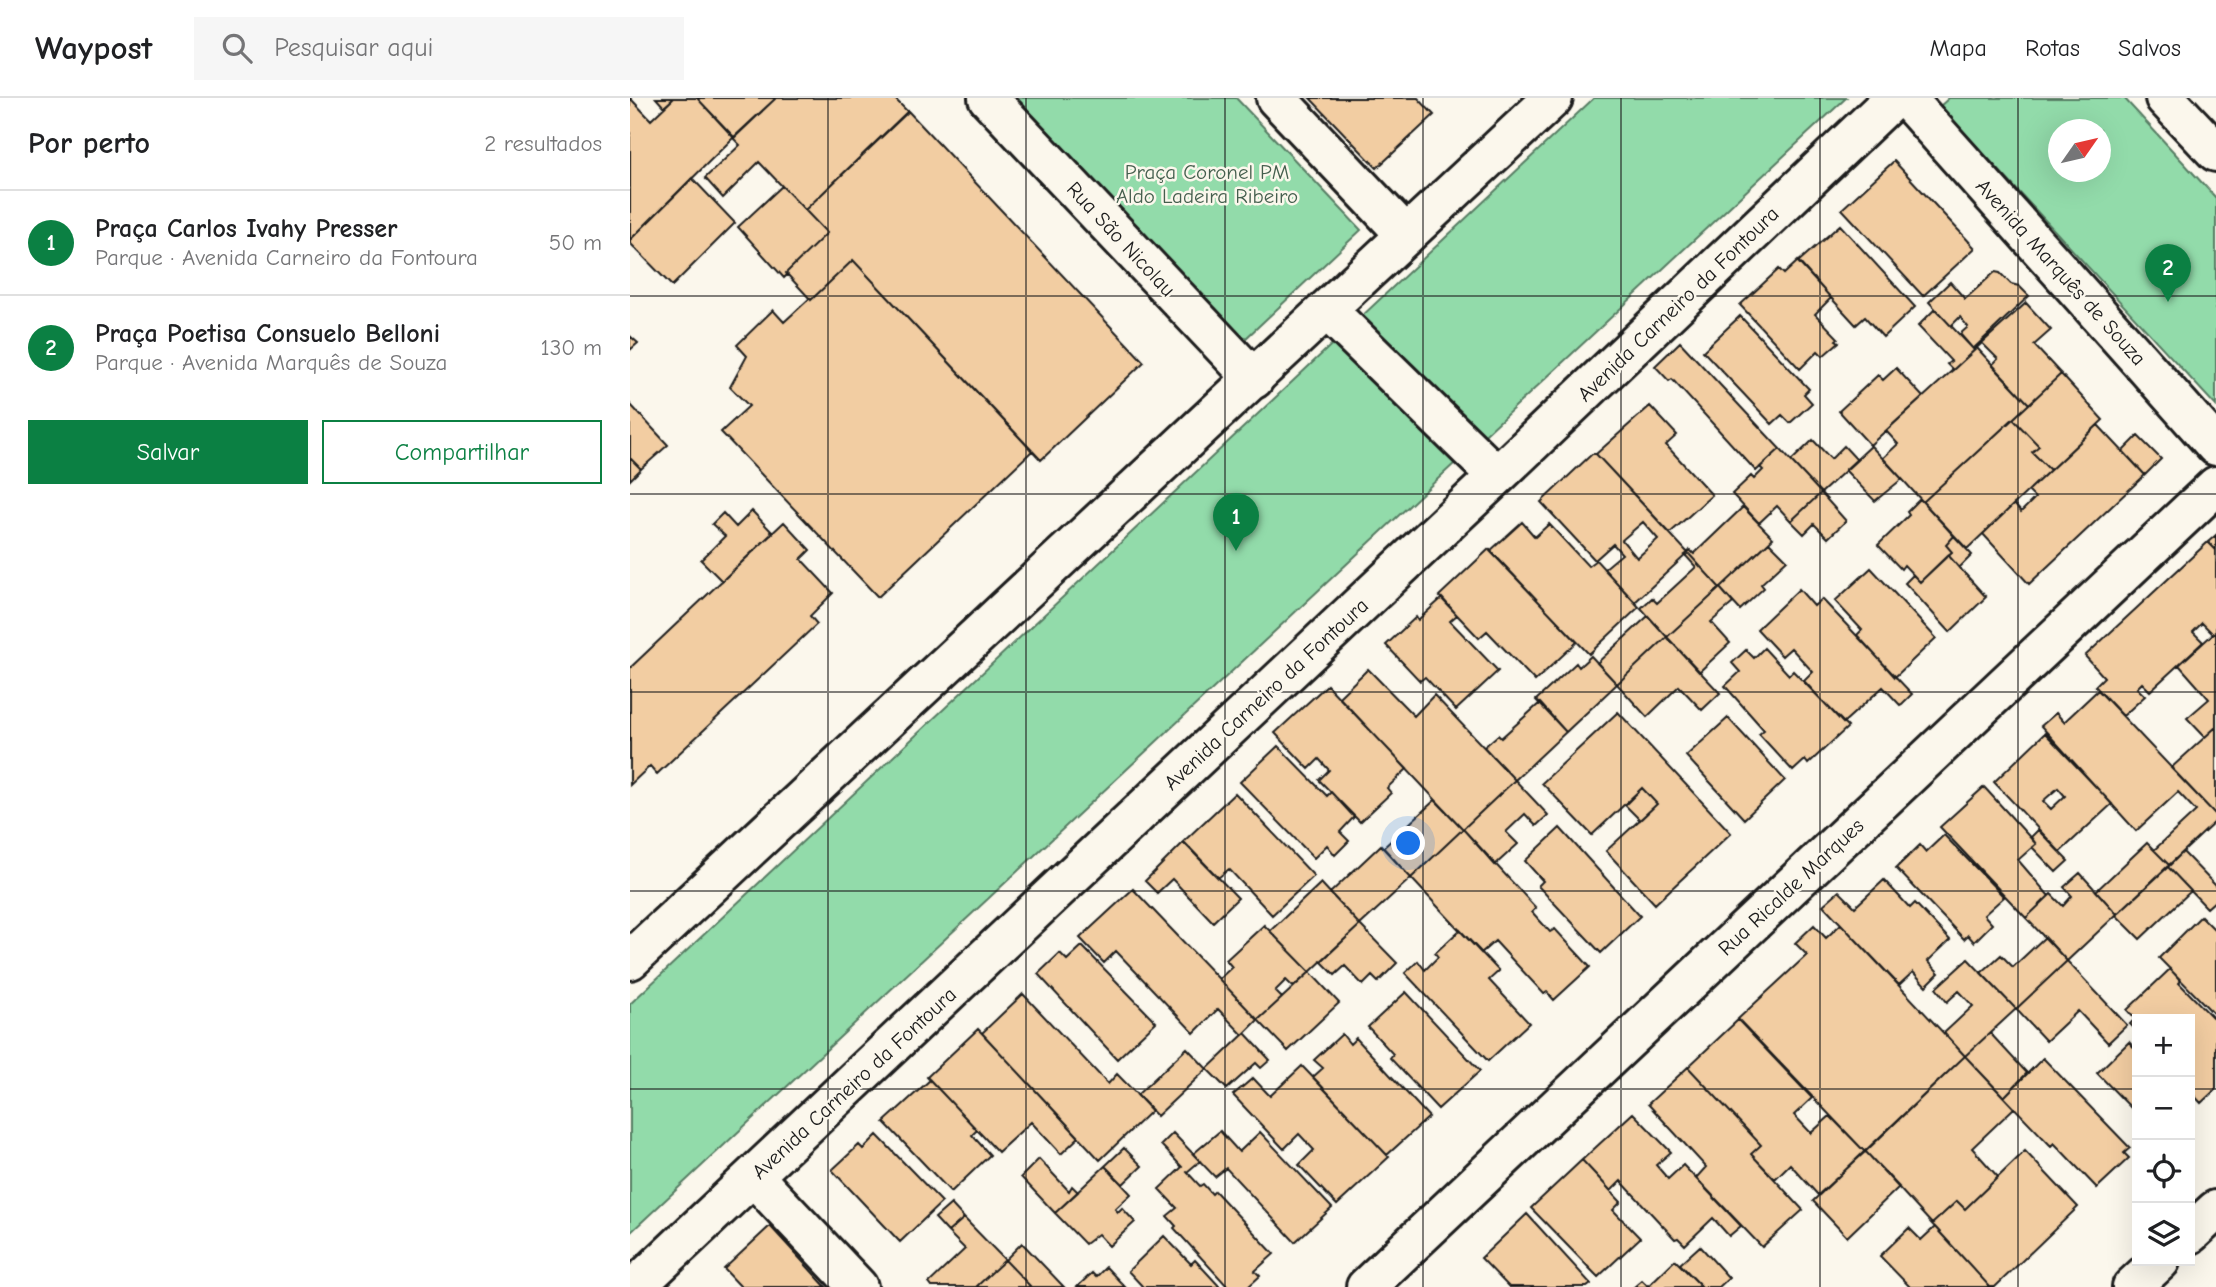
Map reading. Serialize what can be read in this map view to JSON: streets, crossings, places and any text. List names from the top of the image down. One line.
{"streets":{"main road":["Rua São Nicolau","Avenida Marquês de Souza","Avenida Carneiro da Fontoura","Rua Ricalde Marques"]},"parks":["Praça Coronel PM Aldo Ladeira Ribeiro"],"north":"top right","page":{"header":"Waypost","search":"Pesquisar aqui","nav":["Mapa","Rotas","Salvos"],"heading":["Por perto","2 resultados"],"list":[{"mark":"1","name":"Praça Carlos Ivahy Presser","note":"Parque · Avenida Carneiro da Fontoura","value":"50 m"},{"mark":"2","name":"Praça Poetisa Consuelo Belloni","note":"Parque · Avenida Marquês de Souza","value":"130 m"}],"pins":["2","1"],"buttons":["Salvar","Compartilhar"],"map_buttons":["+","−"]}}
